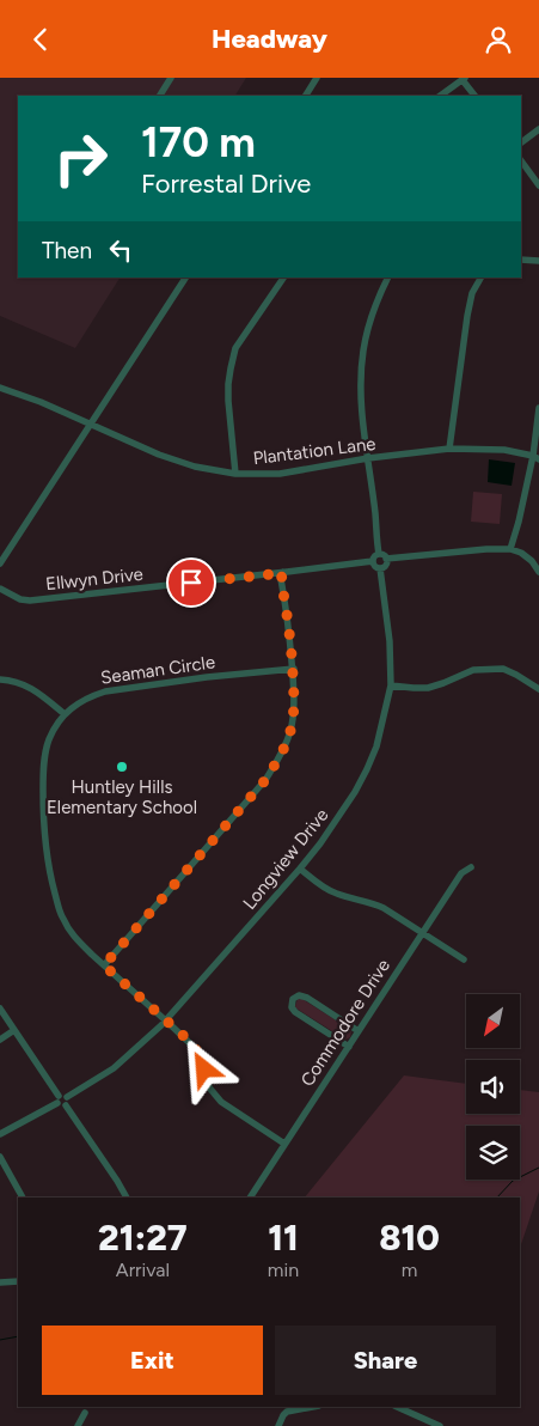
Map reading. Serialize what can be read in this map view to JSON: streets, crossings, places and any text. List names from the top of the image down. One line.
{"streets":{"street":["Plantation Lane","Ellwyn Drive","Seaman Circle","Longview Drive","Commodore Drive"]},"crossings":[["Ellwyn Drive","Longview Drive"],["Seaman Circle","Longview Drive"],["Seaman Circle","Commodore Drive"]],"places":["Huntley Hills Elementary School"],"north":"bottom left","page":{"header":"Headway","turn":["170 m","Forrestal Drive"],"then":"Then","eta":["21:27","Arrival","11","min","810","m"],"buttons":["Exit","Share"]}}
